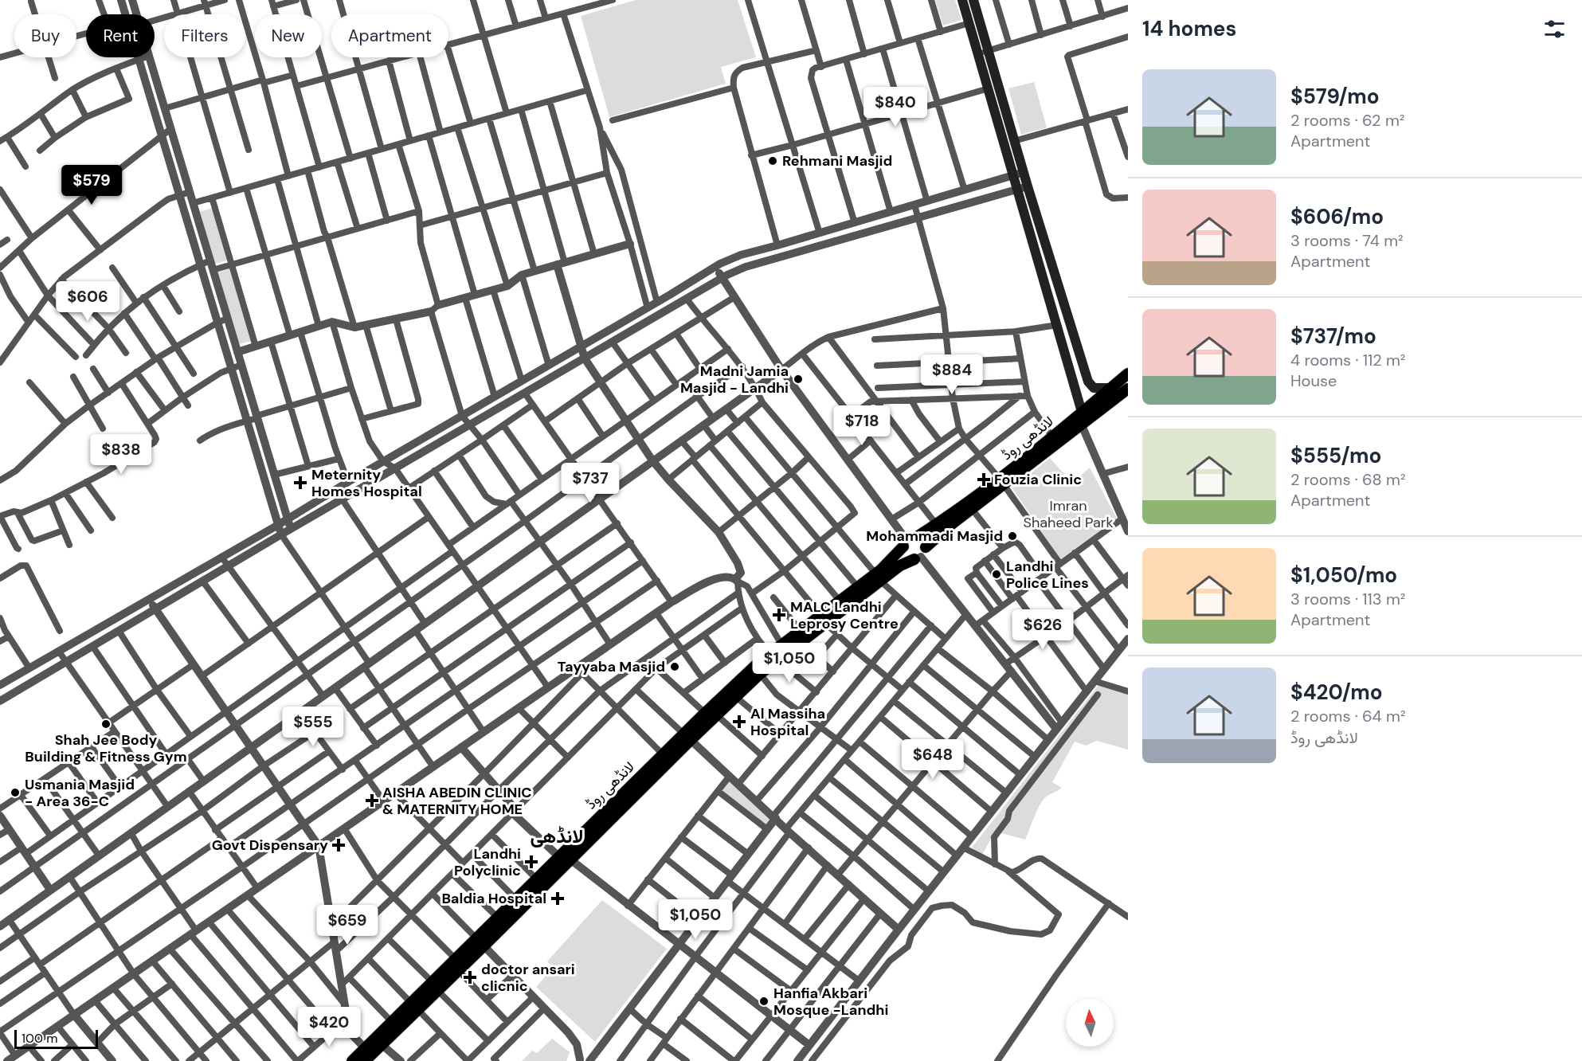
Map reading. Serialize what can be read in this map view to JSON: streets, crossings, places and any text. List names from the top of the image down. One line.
{"streets":{"main road":["لانڈھی روڈ"]},"districts":["لانڈھی"],"parks":["Imran Shaheed Park"],"places":{"other":["Rehmani Masjid","Madni Jamia Masjid - Landhi","Mohammadi Masjid","Landhi Police Lines","Tayyaba Masjid","Shah Jee Body Building & Fitness Gym","Usmania Masjid - Area 36-C","Hanfia Akbari Mosque -Landhi"],"health":["Fouzia Clinic","Meternity Homes Hospital","MALC Landhi Leprosy Centre","Al Massiha Hospital","AISHA ABEDIN CLINIC & MATERNITY HOME","Govt Dispensary","Landhi Polyclinic","Baldia Hospital","doctor ansari clicnic"]},"scale_bar":"100 m","north":"top","page":{"heading":"14 homes","chip":["Buy","Rent","Filters","New","Apartment"],"list":[{"name":"$579/mo","note":"2 rooms · 62 m² · Apartment"},{"name":"$606/mo","note":"3 rooms · 74 m² · Apartment"},{"name":"$737/mo","note":"4 rooms · 112 m² · House"},{"name":"$555/mo","note":"2 rooms · 68 m² · Apartment"},{"name":"$1,050/mo","note":"3 rooms · 113 m² · Apartment"},{"name":"$420/mo","note":"2 rooms · 64 m² · لانڈھی روڈ"}],"price":["$840","$579","$606","$884","$718","$838","$737","$626","$1,050","$555","$648","$1,050","$659","$420"],"scale":"100 m"}}
